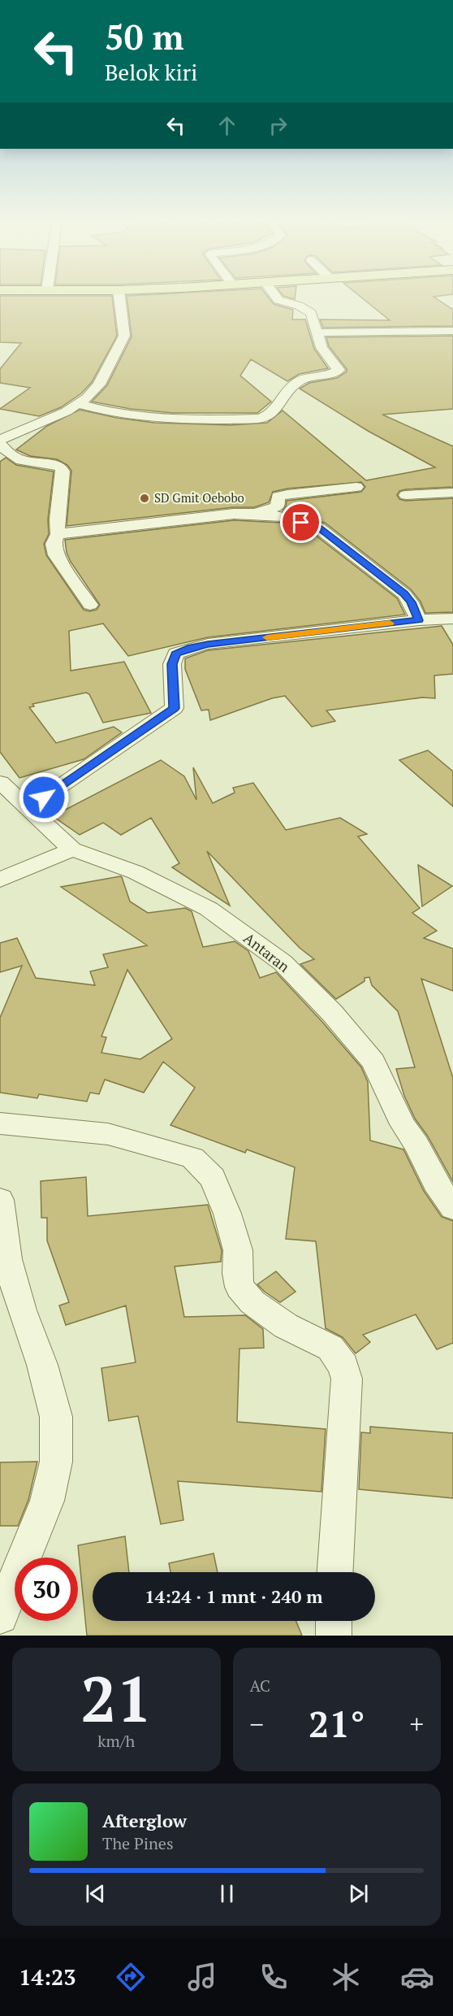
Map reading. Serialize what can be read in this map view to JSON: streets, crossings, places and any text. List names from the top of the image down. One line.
{"streets":{"street":["Antaran"]},"places":["SD Gmit Oebobo"],"page":{"turn":["50 m","Belok kiri"],"limit":"30","trip":"14:24 · 1 mnt · 240 m","tile":[["21","km/h"],"AC"],"heat":["−","21°","+"],"song":["Afterglow","The Pines"],"tabs":"14:23"}}
